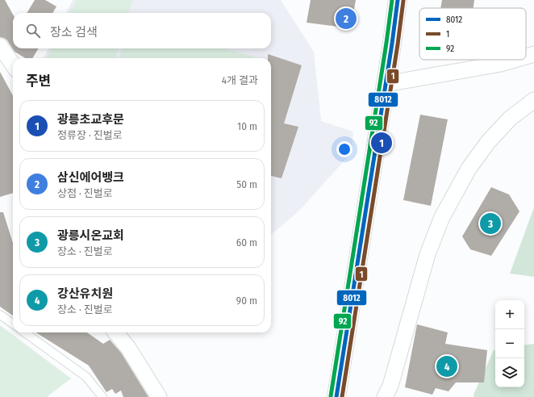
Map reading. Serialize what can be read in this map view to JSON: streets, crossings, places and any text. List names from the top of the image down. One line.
{"lines":["transit line 8012","transit line 92","transit line 1"],"legend":["8012","1","92"],"page":{"pins":["2","1","3","4"],"search":"장소 검색","heading":["주변","4개 결과"],"list":[{"mark":"1","name":"광릉초교후문","note":"정류장 · 진벌로","value":"10 m"},{"mark":"2","name":"삼신에어뱅크","note":"상점 · 진벌로","value":"50 m"},{"mark":"3","name":"광릉시온교회","note":"장소 · 진벌로","value":"60 m"},{"mark":"4","name":"강산유치원","note":"장소 · 진벌로","value":"90 m"}],"map_buttons":["+","−"]}}
